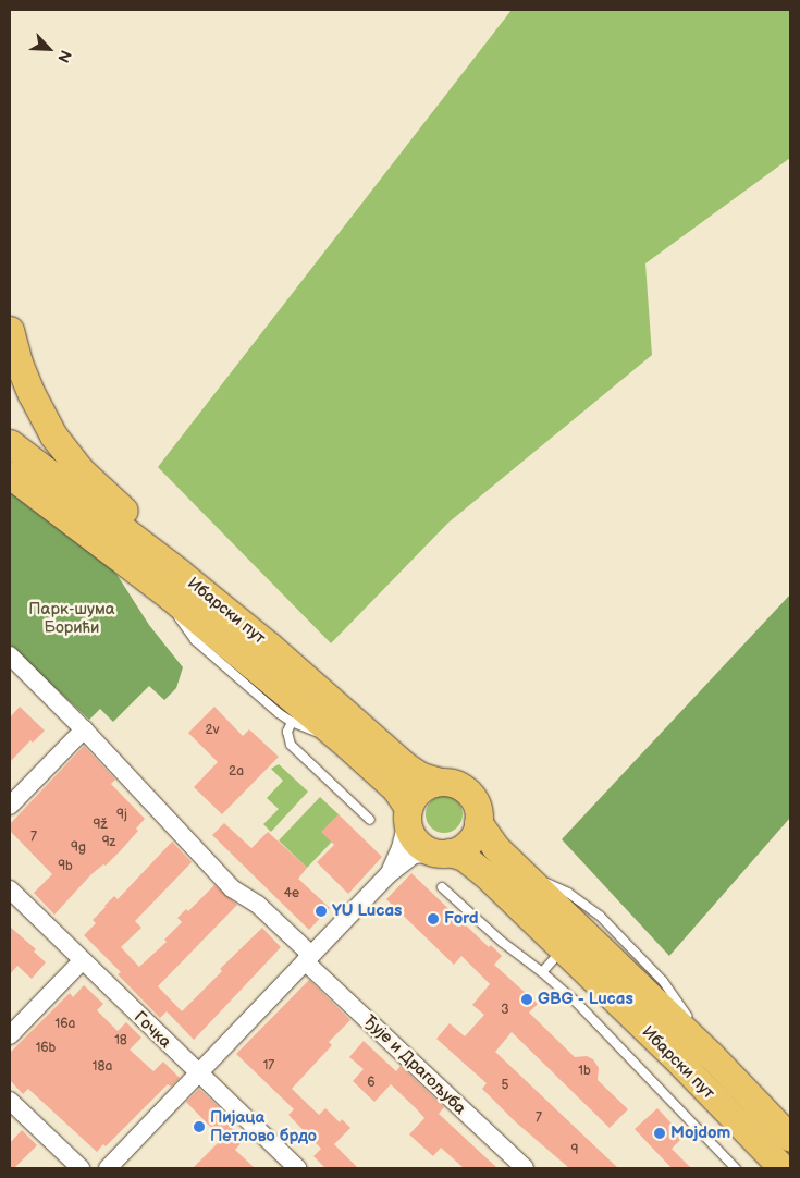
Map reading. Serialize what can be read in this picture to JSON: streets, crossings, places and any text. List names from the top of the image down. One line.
{"streets":{"main road":["Ибарски пут"],"street":["Гочка","Ђује и Драгољуба"]},"parks":["Парк-шума Борићи"],"places":["YU Lucas","Ford","GBG - Lucas","Пијаца Петлово брдо","Mojdom"],"house_numbers":["2v","2a","9j","9ž","7","9z","9g","9b","4e","3","16a","18","16b","17","18a","1b","6","5","7","9"],"north":"bottom right"}
